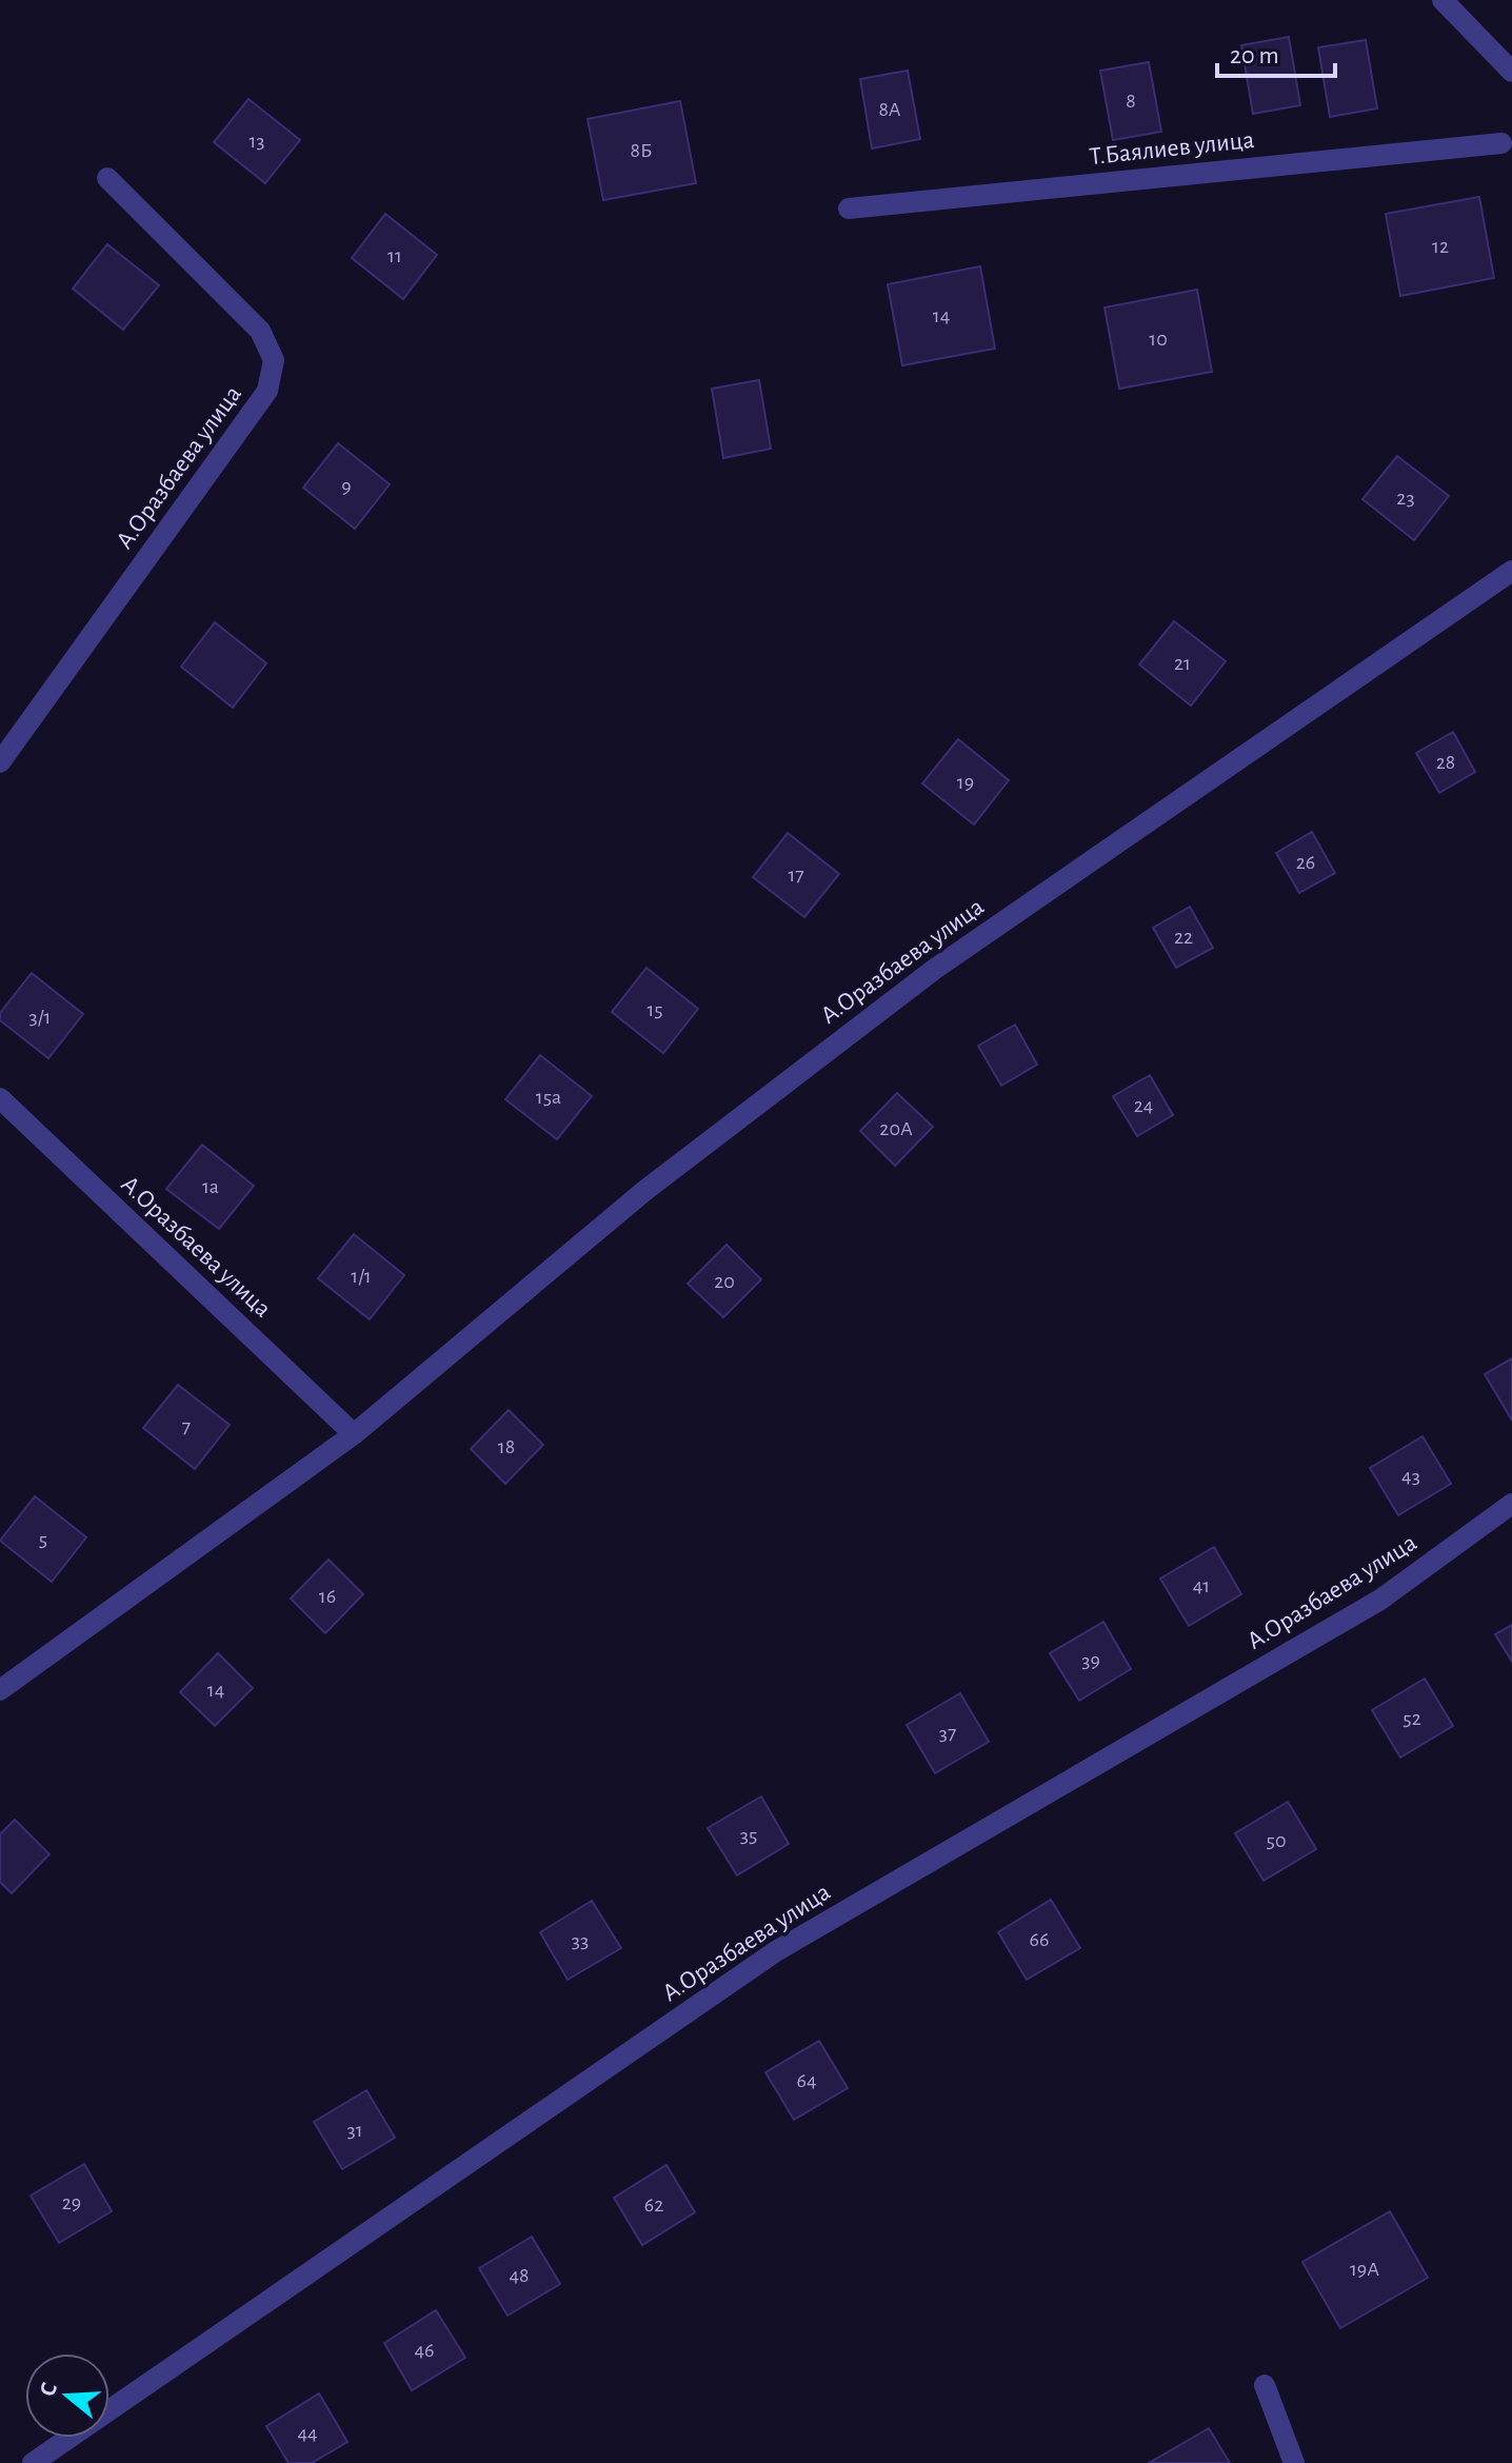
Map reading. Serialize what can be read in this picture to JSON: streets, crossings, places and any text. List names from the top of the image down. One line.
{"streets":{"street":["Т.Баялиев улица","А.Оразбаева улица"]},"house_numbers":["8","8А","13","8Б","12","11","14","10","9","23","21","28","19","26","17","22","15","3/1","15а","24","20А","1а","1/1","20","7","18","43","5","41","16","39","14","52","37","35","50","66","33","64","31","29","62","19А","48","46","44"],"scale_bar":"20 m","north":"left"}
